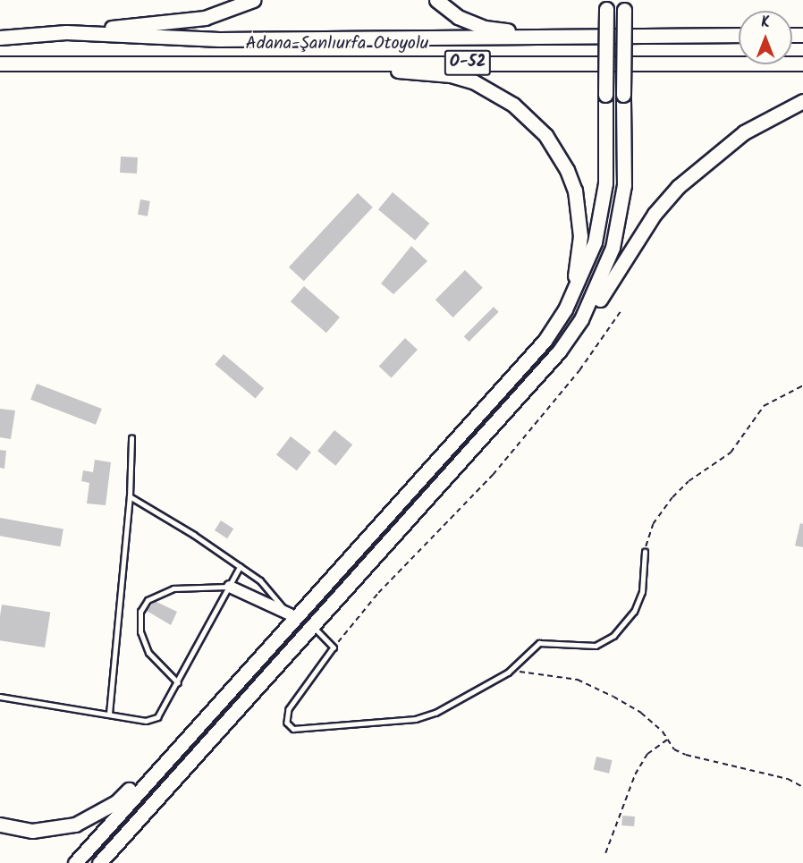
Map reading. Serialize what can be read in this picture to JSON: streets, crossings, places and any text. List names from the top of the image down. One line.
{"streets":{"highway":["Adana-Şanlıurfa Otoyolu","O-52"]},"north":"top"}
